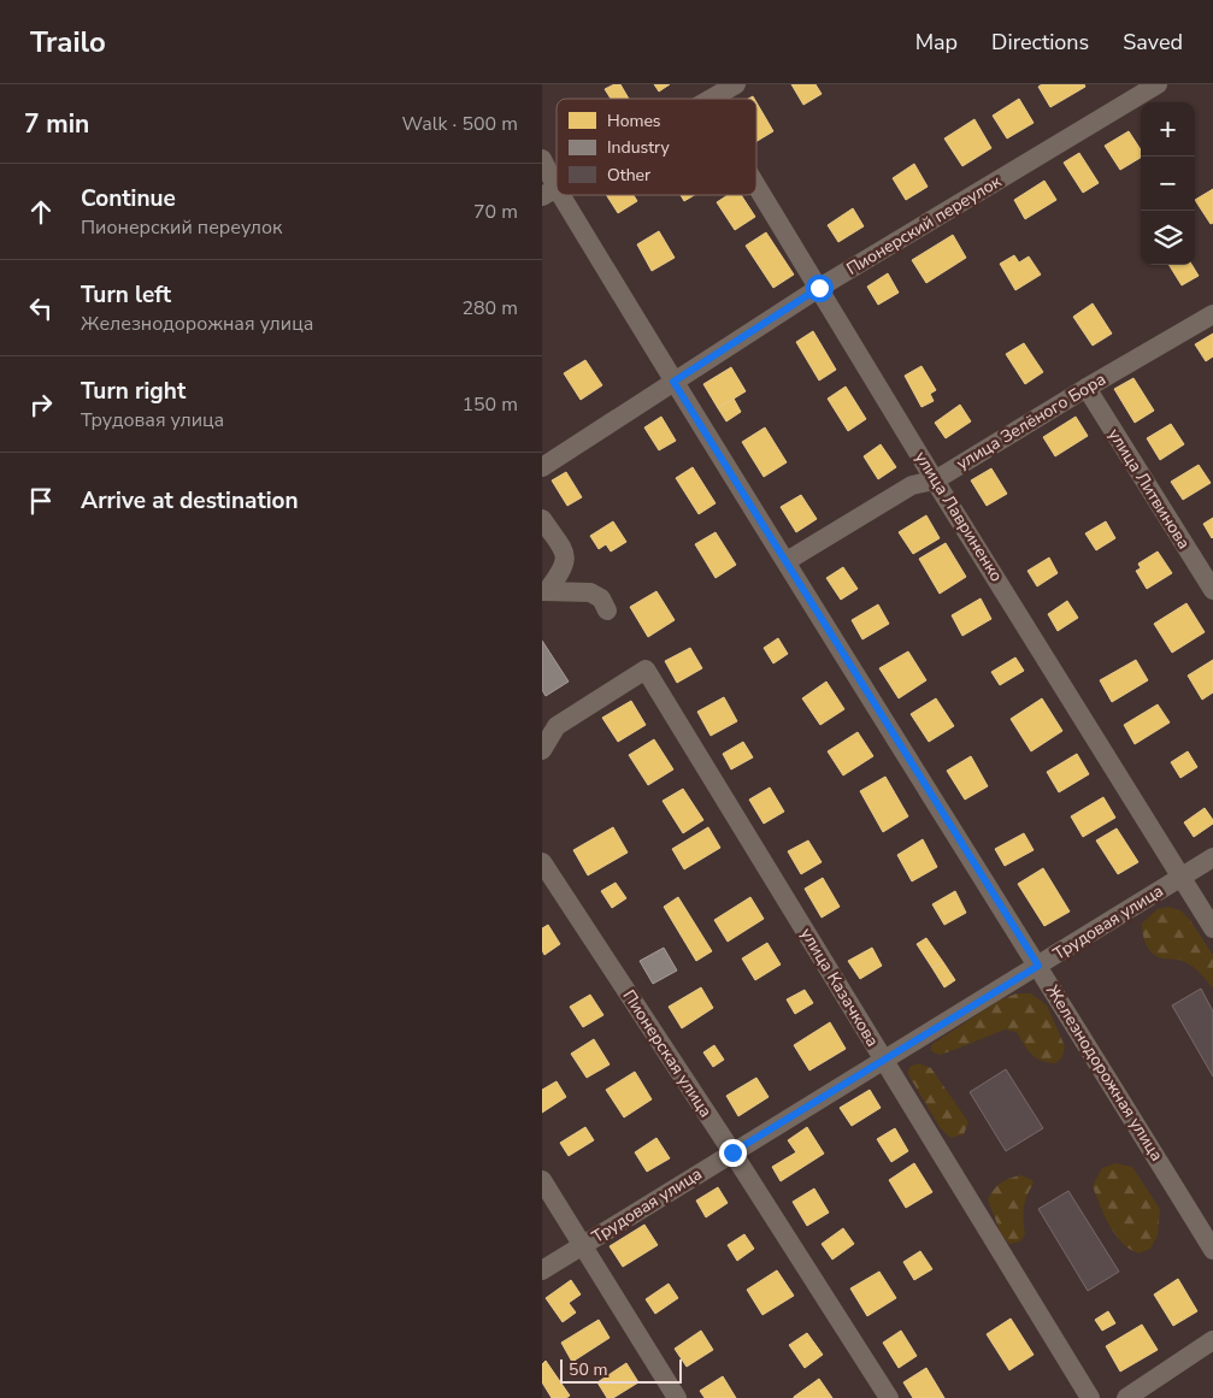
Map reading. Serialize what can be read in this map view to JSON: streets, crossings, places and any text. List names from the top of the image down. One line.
{"streets":{"street":["Пионерский переулок","улица Зелёного Бора","улица Литвинова","улица Лавриненко","Трудовая улица","улица Казачкова","Пионерская улица","Железнодорожная улица"]},"crossings":[["Пионерский переулок","улица Лавриненко"],["Пионерский переулок","Железнодорожная улица"],["улица Зелёного Бора","улица Литвинова"],["улица Зелёного Бора","улица Лавриненко"],["улица Зелёного Бора","Железнодорожная улица"],["улица Лавриненко","Трудовая улица"],["Трудовая улица","улица Казачкова"],["Трудовая улица","Пионерская улица"],["Трудовая улица","Железнодорожная улица"]],"legend":["Homes","Industry","Other"],"scale_bar":"50 m","page":{"header":"Trailo","nav":["Map","Directions","Saved"],"heading":["7 min","Walk · 500 m"],"map_buttons":["+","−"],"list":[["Continue","Пионерский переулок","70 m"],["Turn left","Железнодорожная улица","280 m"],["Turn right","Трудовая улица","150 m"],"Arrive at destination"],"scale":"50 m"}}
